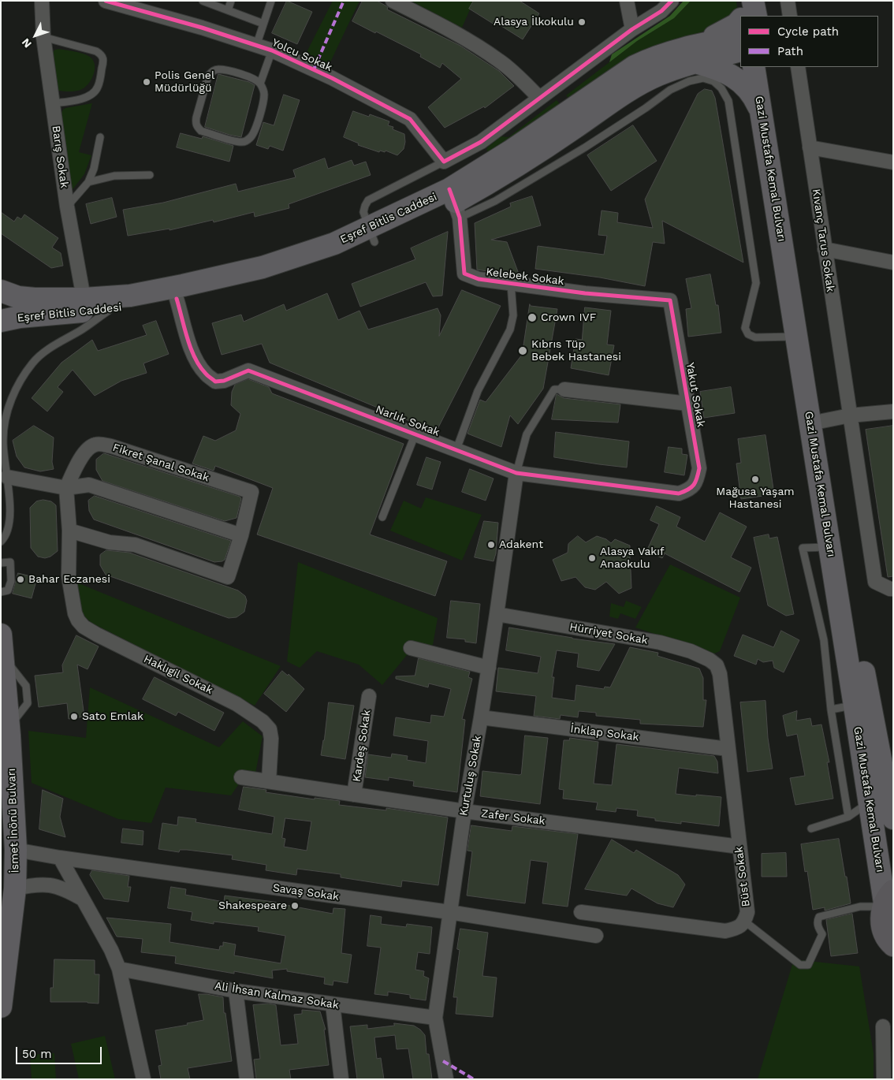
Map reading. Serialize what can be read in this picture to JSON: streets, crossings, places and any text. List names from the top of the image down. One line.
{"streets":{"main road":["Gazi Mustafa Kemal Bulvarı","Eşref Bitlis Caddesi","İsmet İnönü Bulvarı"],"street":["Yolcu Sokak","Barış Sokak","Kıvanç Tarus Sokak","Kelebek Sokak","Yakut Sokak","Narlık Sokak","Fikret Şanal Sokak","Hürriyet Sokak","Haklıgil Sokak","İnklap Sokak","Kardeş Sokak","Kurtuluş Sokak","Zafer Sokak","Büst Sokak","Savaş Sokak","Ali İhsan Kalmaz Sokak"]},"crossings":[["Barış Sokak","Eşref Bitlis Caddesi"],["Eşref Bitlis Caddesi","Kelebek Sokak"],["Eşref Bitlis Caddesi","Narlık Sokak"],["Kelebek Sokak","Yakut Sokak"],["Yakut Sokak","Narlık Sokak"],["Narlık Sokak","Kurtuluş Sokak"],["Fikret Şanal Sokak","Haklıgil Sokak"],["Hürriyet Sokak","Kurtuluş Sokak"],["Hürriyet Sokak","Büst Sokak"],["Haklıgil Sokak","Zafer Sokak"],["İnklap Sokak","Kurtuluş Sokak"],["İnklap Sokak","Büst Sokak"],["Kardeş Sokak","Zafer Sokak"],["Kurtuluş Sokak","Zafer Sokak"],["Kurtuluş Sokak","Savaş Sokak"],["Kurtuluş Sokak","Ali İhsan Kalmaz Sokak"],["Zafer Sokak","Büst Sokak"],["İsmet İnönü Bulvarı","Savaş Sokak"],["Büst Sokak","Savaş Sokak"]],"places":["Alasya İlkokulu","Polis Genel Müdürlüğü","Crown IVF","Kıbrıs Tüp Bebek Hastanesi","Mağusa Yaşam Hastanesi","Adakent","Alasya Vakıf Anaokulu","Bahar Eczanesi","Sato Emlak","Shakespeare"],"legend":["Cycle path","Path"],"scale_bar":"50 m","north":"bottom left"}
